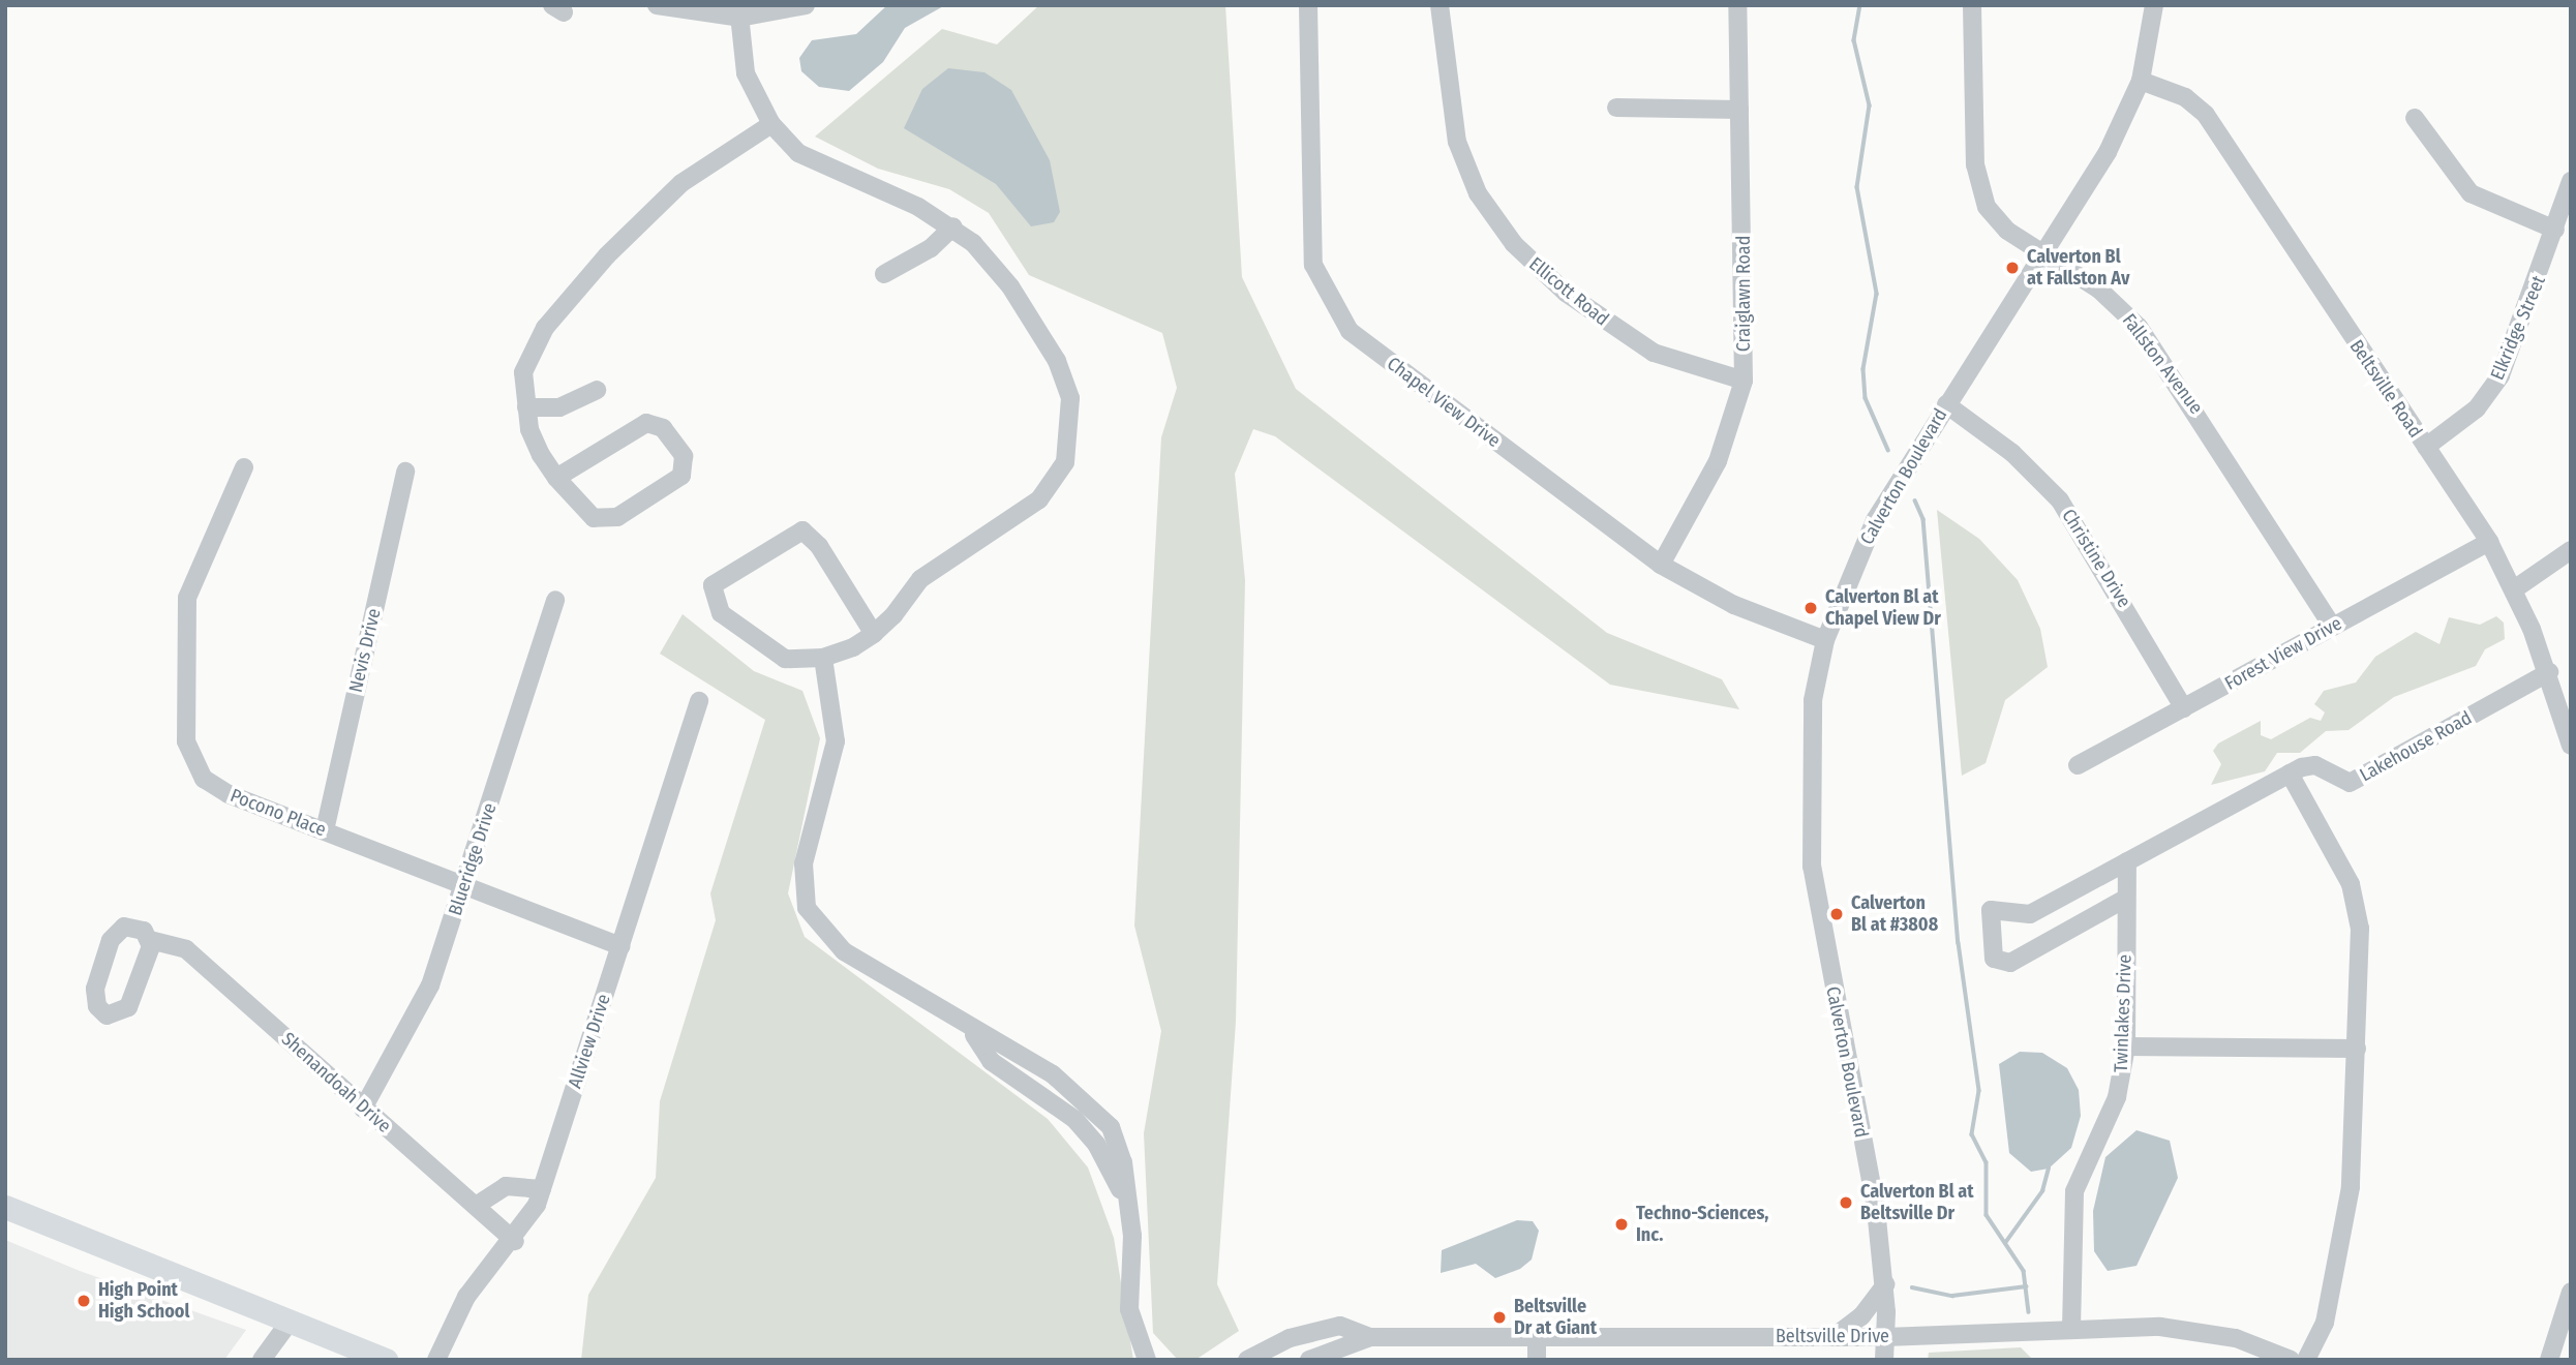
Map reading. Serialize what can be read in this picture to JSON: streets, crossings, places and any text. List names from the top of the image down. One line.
{"streets":{"street":["Ellicott Road","Craiglawn Road","Elkridge Street","Fallston Avenue","Beltsville Road","Chapel View Drive","Calverton Boulevard","Christine Drive","Nevis Drive","Forest View Drive","Lakehouse Road","Pocono Place","Blueridge Drive","Twinlakes Drive","Allview Drive","Shenandoah Drive","Beltsville Drive"]},"crossings":[["Ellicott Road","Craiglawn Road"],["Craiglawn Road","Chapel View Drive"],["Elkridge Street","Beltsville Road"],["Fallston Avenue","Calverton Boulevard"],["Fallston Avenue","Forest View Drive"],["Beltsville Road","Calverton Boulevard"],["Beltsville Road","Forest View Drive"],["Beltsville Road","Lakehouse Road"],["Chapel View Drive","Calverton Boulevard"],["Calverton Boulevard","Christine Drive"],["Calverton Boulevard","Beltsville Drive"],["Christine Drive","Forest View Drive"],["Nevis Drive","Pocono Place"],["Lakehouse Road","Twinlakes Drive"],["Pocono Place","Blueridge Drive"],["Pocono Place","Allview Drive"],["Blueridge Drive","Shenandoah Drive"],["Twinlakes Drive","Beltsville Drive"],["Allview Drive","Shenandoah Drive"]],"places":["Calverton Bl at Fallston Av","Calverton Bl at Chapel View Dr","Calverton Bl at #3808","Calverton Bl at Beltsville Dr","Techno-Sciences, Inc.","High Point High School","Beltsville Dr at Giant"]}
